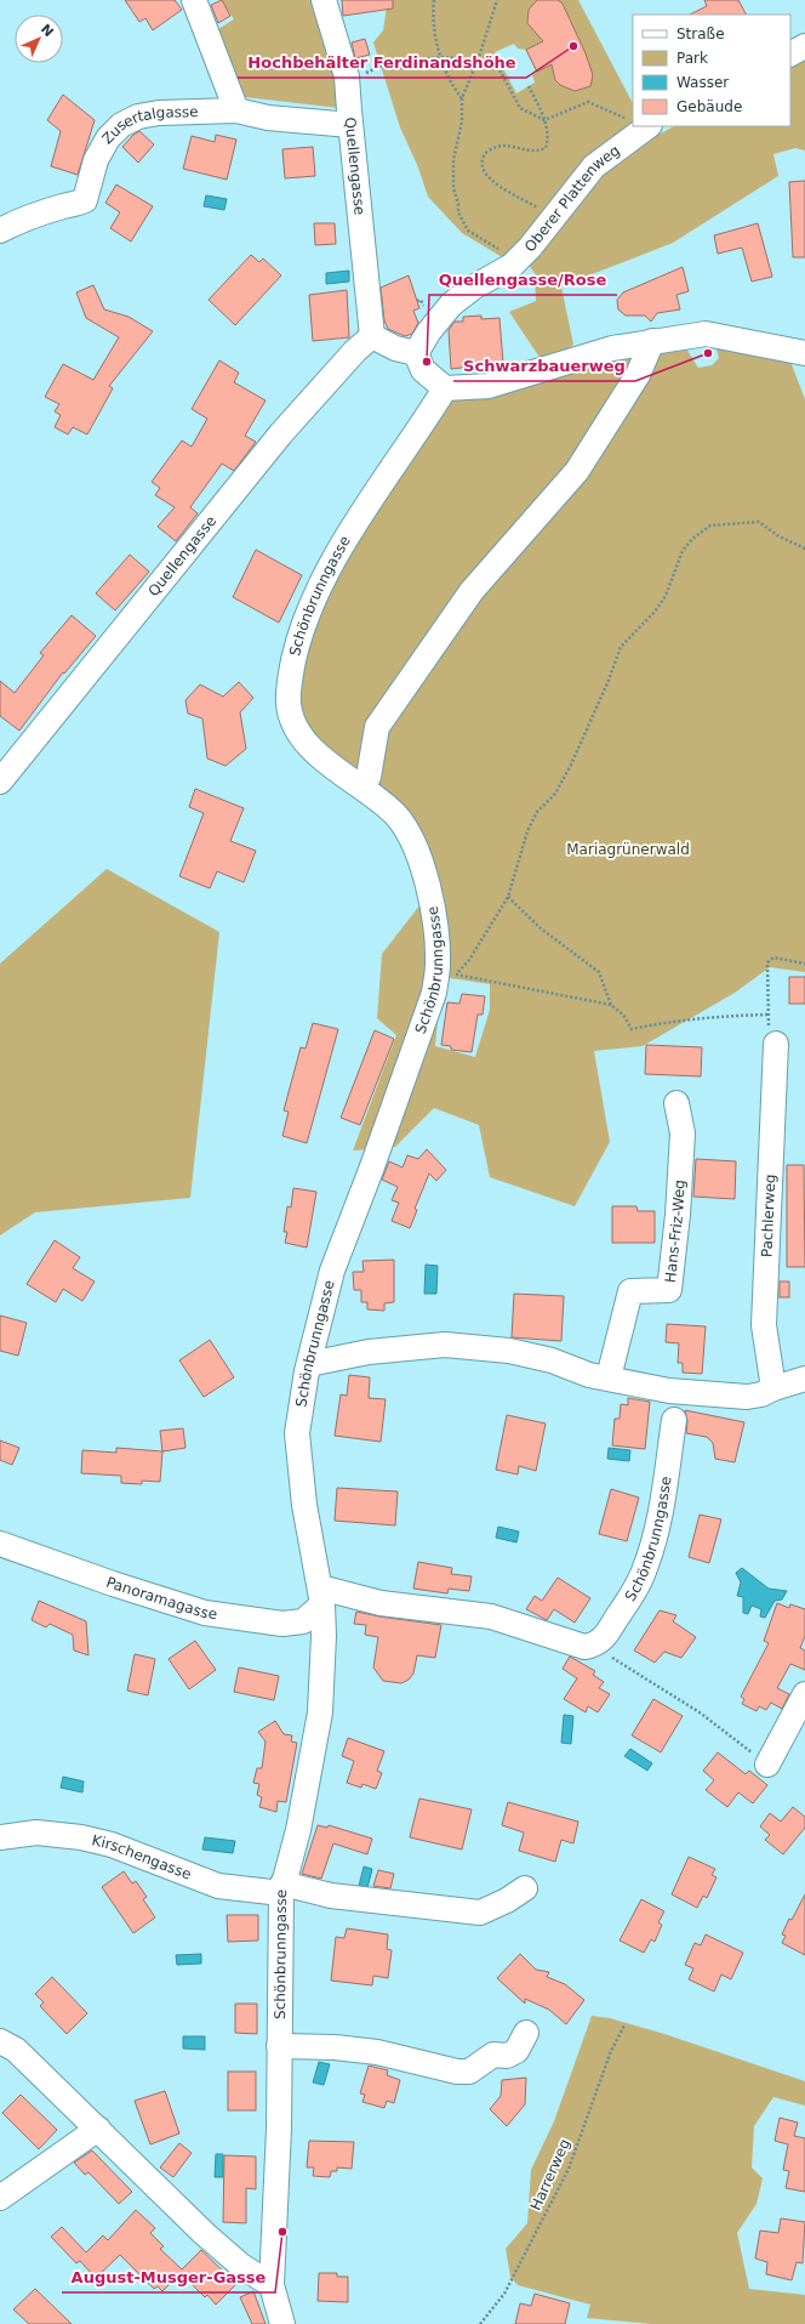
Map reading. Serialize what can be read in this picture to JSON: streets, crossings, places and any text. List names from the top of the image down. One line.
{"streets":{"street":["Zusertalgasse","Quellengasse","Oberer Plattenweg","Schönbrunngasse","Pachlerweg","Hans-Friz-Weg","Panoramagasse","Kirschengasse"],"path":["Harrerweg"]},"crossings":[["Zusertalgasse","Quellengasse"],["Schönbrunngasse","Panoramagasse"],["Schönbrunngasse","Kirschengasse"]],"parks":["Mariagrünerwald"],"places":["Hochbehälter Ferdinandshöhe","Schwarzbauerweg","Quellengasse/Rose","August-Musger-Gasse"],"legend":["Straße","Park","Wasser","Gebäude"],"north":"top right"}
